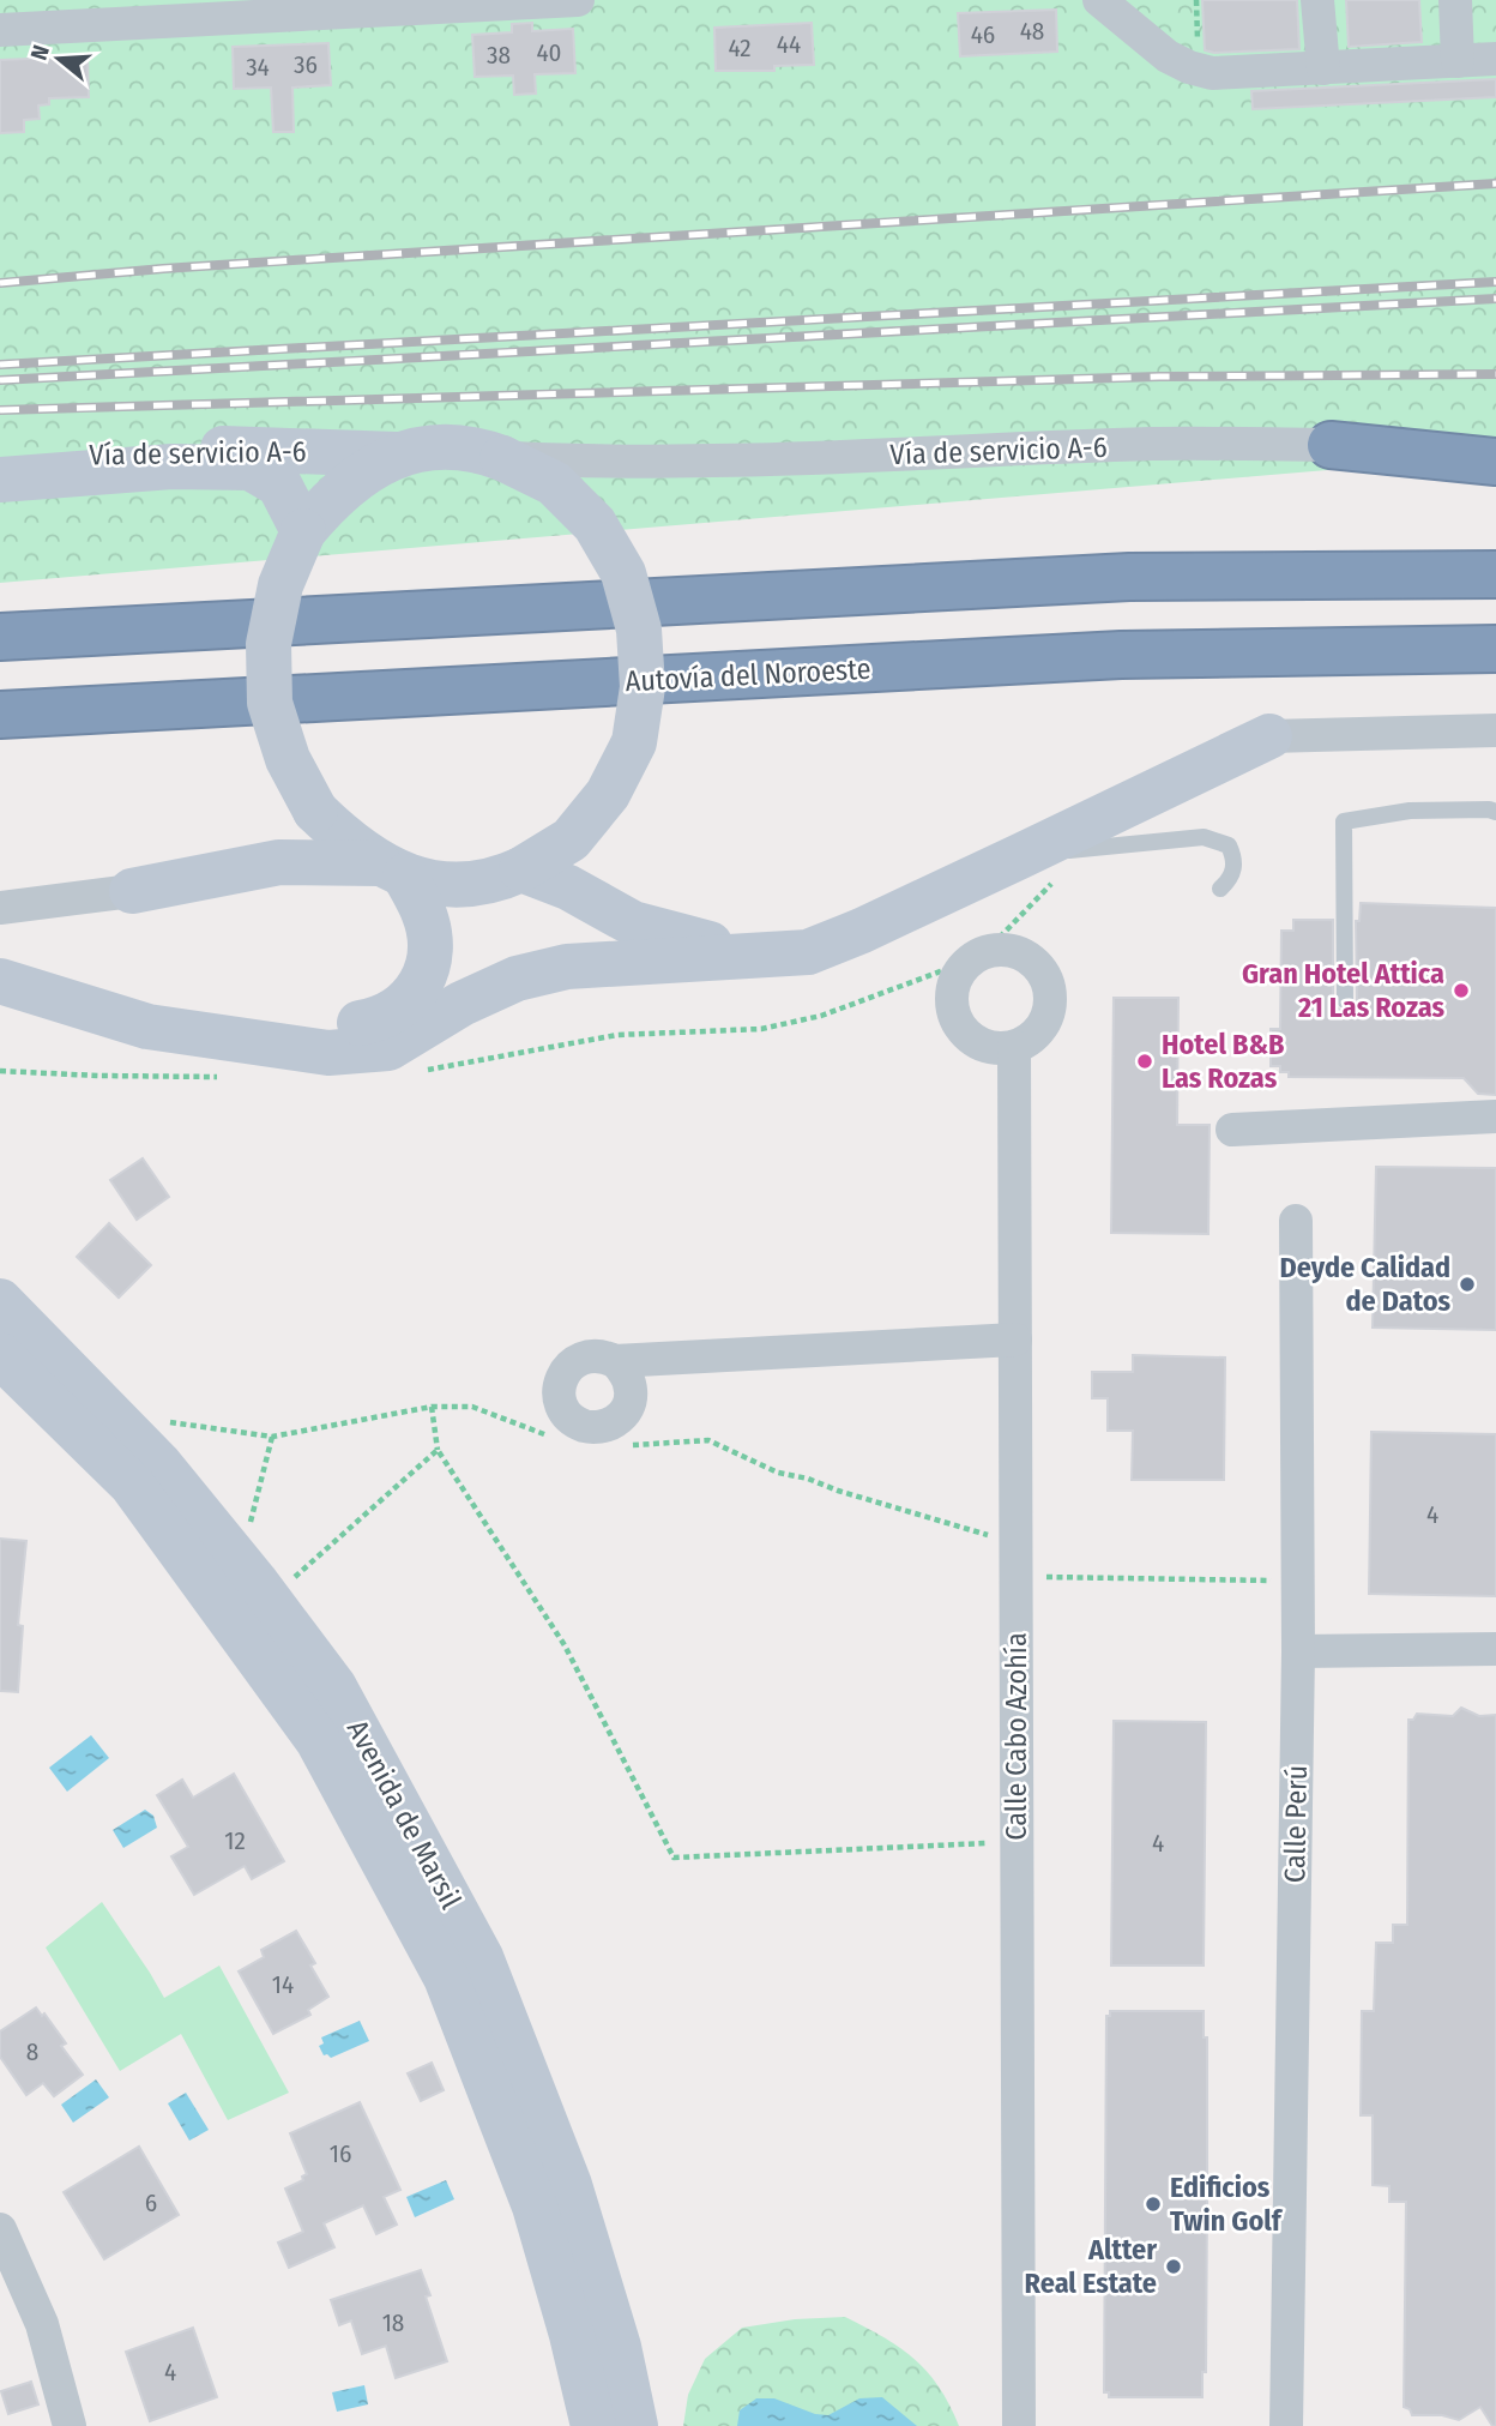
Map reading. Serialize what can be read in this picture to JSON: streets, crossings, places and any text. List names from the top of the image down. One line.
{"streets":{"highway":["Autovía del Noroeste"],"street":["Vía de servicio A-6","Calle Cabo Azohía","Avenida de Marsil","Calle Perú"]},"places":["Gran Hotel Attica 21 Las Rozas","Hotel B&B Las Rozas","Deyde Calidad de Datos","Edificios Twin Golf","Altter Real Estate"],"house_numbers":["48","46","44","42","40","38","36","34","4","12","4","14","8","16","6","18","4"],"north":"left"}
